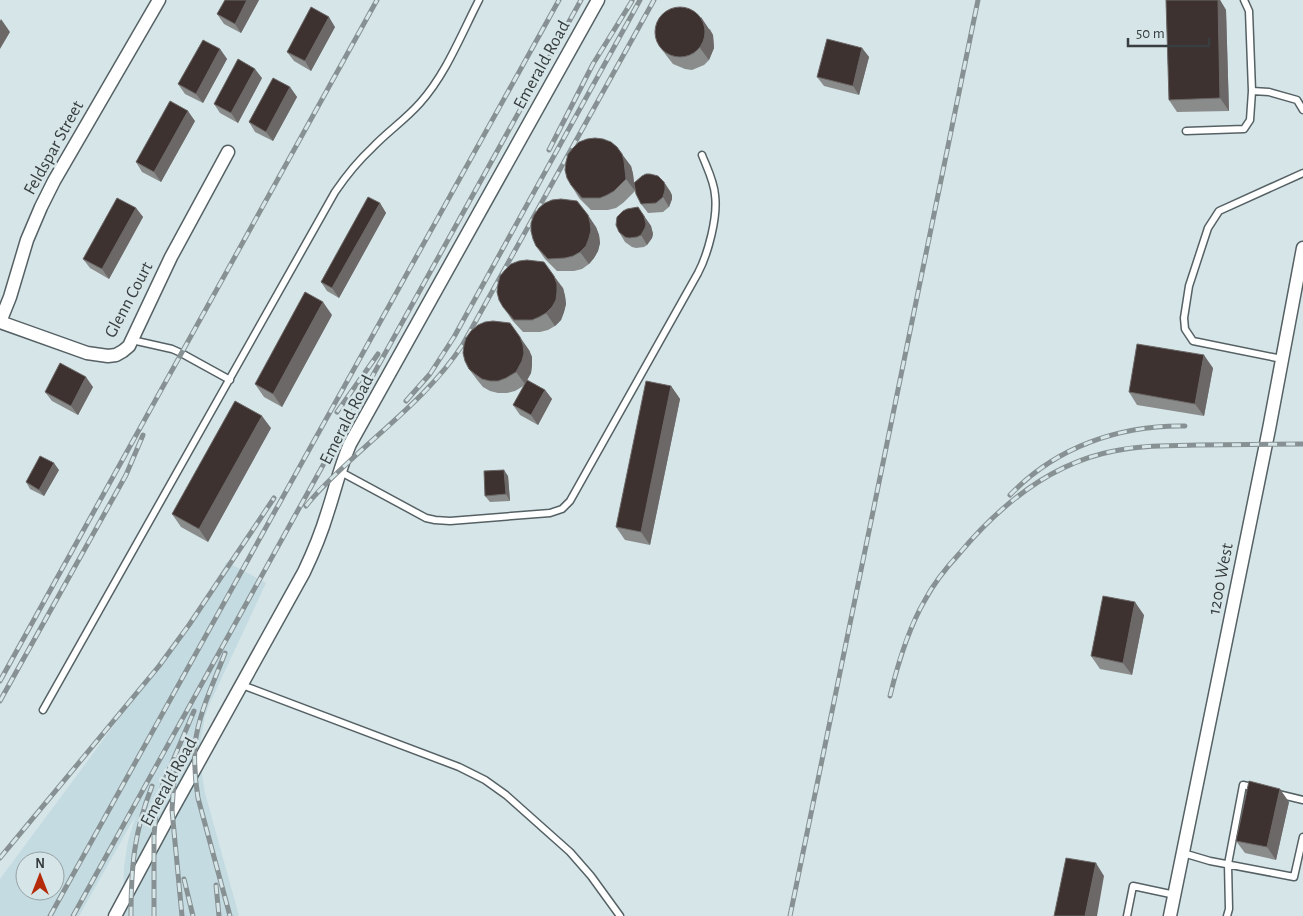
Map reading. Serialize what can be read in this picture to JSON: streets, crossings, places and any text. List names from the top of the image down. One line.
{"streets":{"street":["Emerald Road","Feldspar Street","Glenn Court","1200 West"]},"crossings":[["Feldspar Street","Glenn Court"]],"scale_bar":"50 m","north":"top"}
